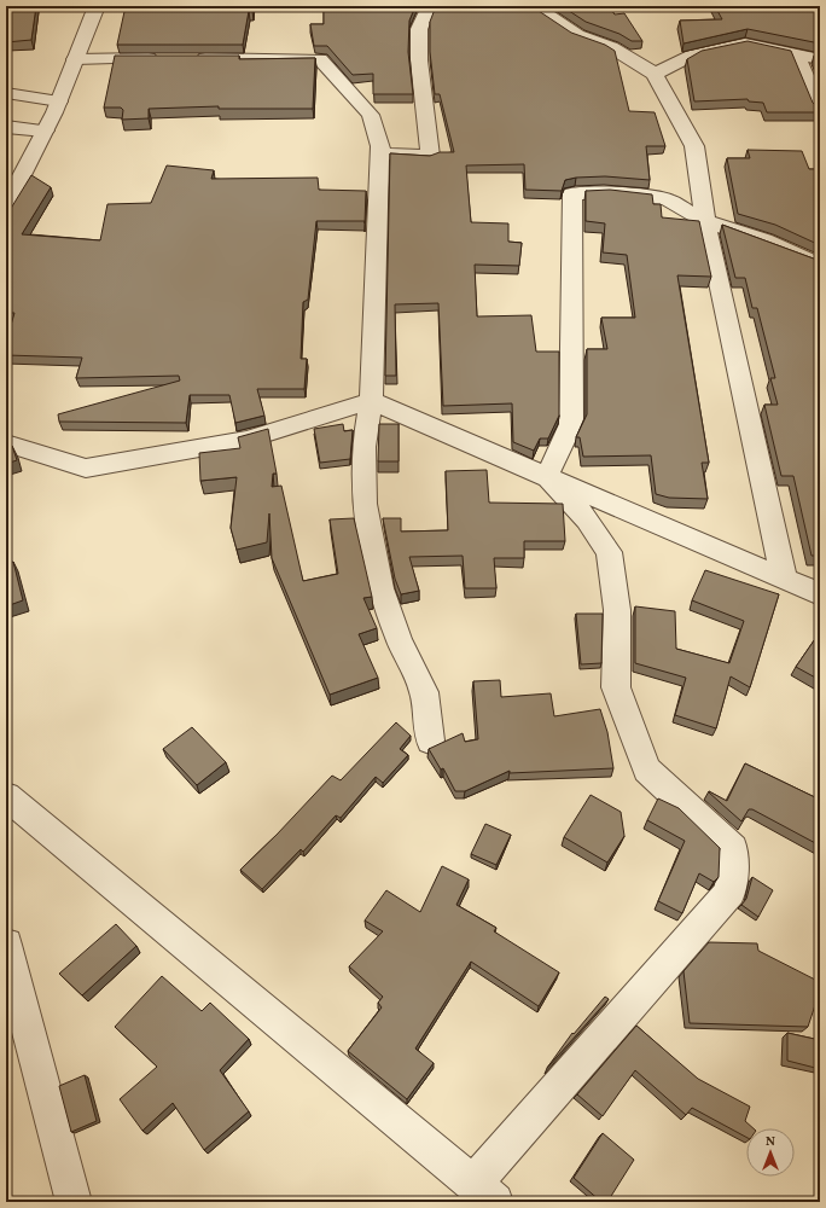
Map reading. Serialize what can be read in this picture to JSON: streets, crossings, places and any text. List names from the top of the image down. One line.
{"north":"top"}
